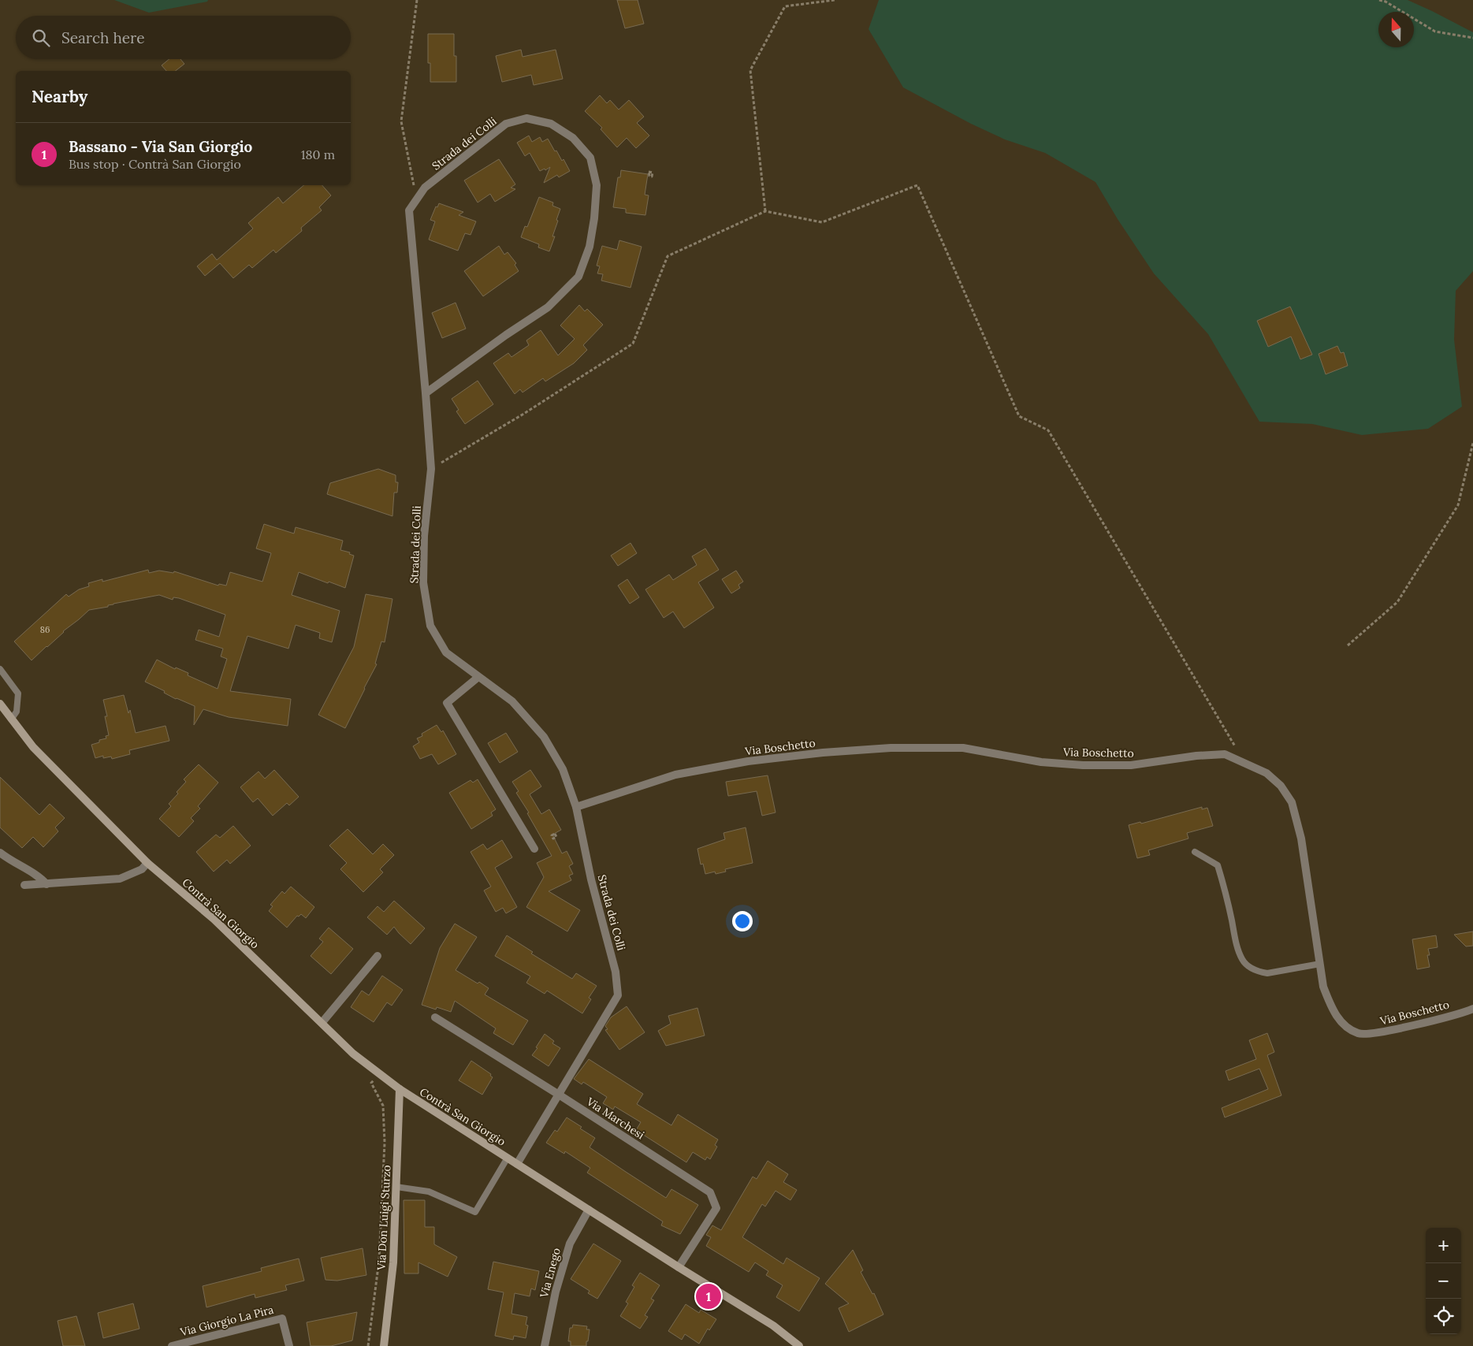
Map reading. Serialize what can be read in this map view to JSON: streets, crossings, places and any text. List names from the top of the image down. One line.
{"streets":{"street":["Strada dei Colli","Via Boschetto","Contrà San Giorgio","Via Marchesi","Via Don Luigi Sturzo","Via Enego","Via Giorgio La Pira"]},"crossings":[["Strada dei Colli","Via Boschetto"],["Strada dei Colli","Contrà San Giorgio"],["Strada dei Colli","Via Marchesi"],["Contrà San Giorgio","Via Marchesi"],["Contrà San Giorgio","Via Don Luigi Sturzo"],["Contrà San Giorgio","Via Enego"]],"house_numbers":["86"],"north":"top","page":{"search":"Search here","heading":"Nearby","list":[{"mark":"1","name":"Bassano - Via San Giorgio","note":"Bus stop · Contrà San Giorgio","value":"180 m"}],"map_buttons":["+","−"],"pins":"1"}}
